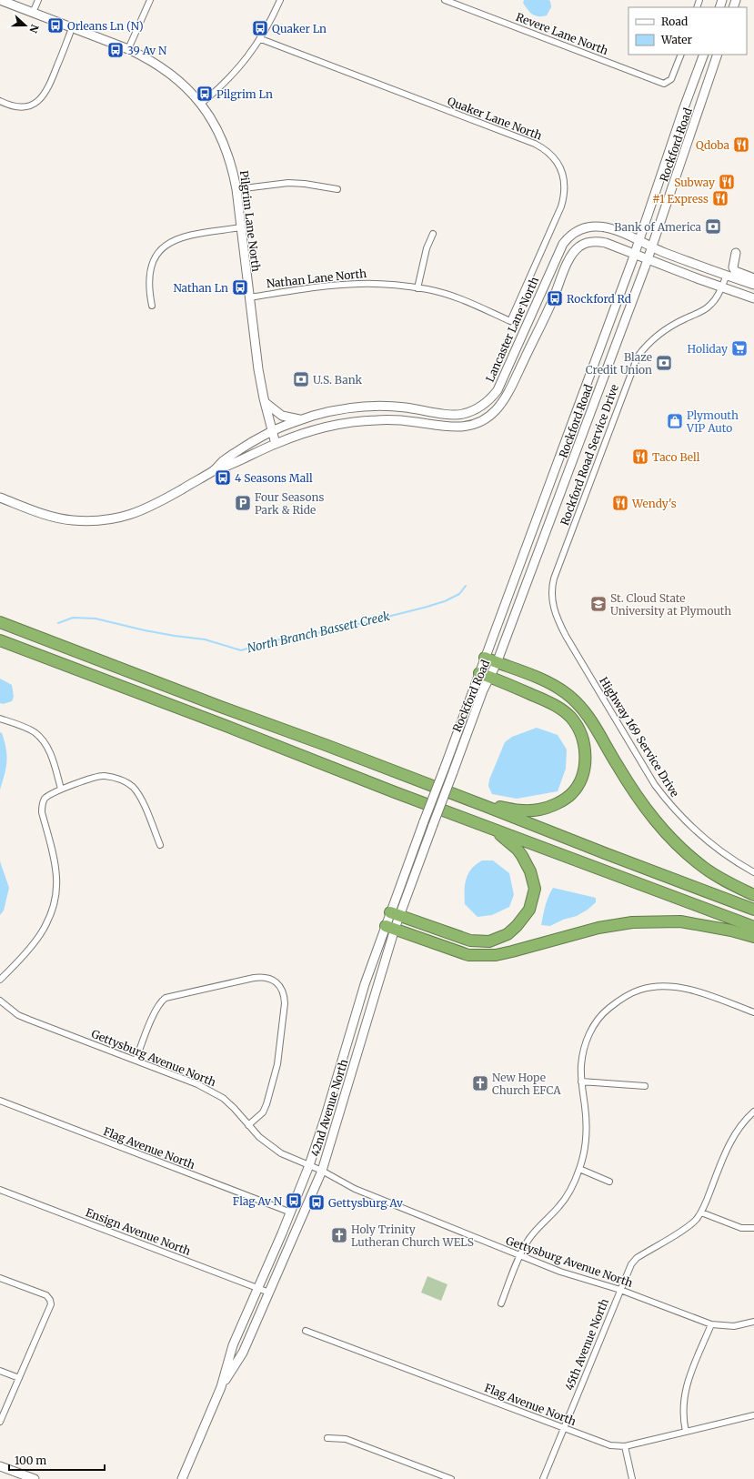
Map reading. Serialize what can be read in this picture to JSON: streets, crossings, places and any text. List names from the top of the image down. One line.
{"streets":{"main road":["Rockford Road","Pilgrim Lane North","Lancaster Lane North","42nd Avenue North"],"street":["Revere Lane North","Quaker Lane North","Nathan Lane North","Rockford Road Service Drive","Highway 169 Service Drive","Gettysburg Avenue North","Flag Avenue North","Ensign Avenue North","45th Avenue North"]},"crossings":[["Quaker Lane North","Nathan Lane North"],["Rockford Road","Lancaster Lane North"],["Rockford Road","42nd Avenue North"],["Pilgrim Lane North","Nathan Lane North"],["Pilgrim Lane North","Lancaster Lane North"],["Rockford Road Service Drive","Highway 169 Service Drive"],["Gettysburg Avenue North","42nd Avenue North"],["Gettysburg Avenue North","45th Avenue North"],["42nd Avenue North","Flag Avenue North"],["42nd Avenue North","Ensign Avenue North"],["Flag Avenue North","45th Avenue North"]],"water":["North Branch Bassett Creek"],"places":{"bus stop":["Orleans Ln (N)","Quaker Ln","39 Av N","Pilgrim Ln","Nathan Ln","Rockford Rd","4 Seasons Mall","Flag Av N","Gettysburg Av"],"restaurant":["Qdoba","Subway","#1 Express","Taco Bell","Wendy's"],"bank":["Bank of America","Blaze Credit Union","U.S. Bank"],"supermarket":["Holiday"],"shop":["Plymouth VIP Auto"],"parking":["Four Seasons Park & Ride"],"school or university":["St. Cloud State University at Plymouth"],"church":["New Hope Church EFCA","Holy Trinity Lutheran Church WELS"]},"legend":["Road","Water"],"scale_bar":"100 m","north":"right"}
